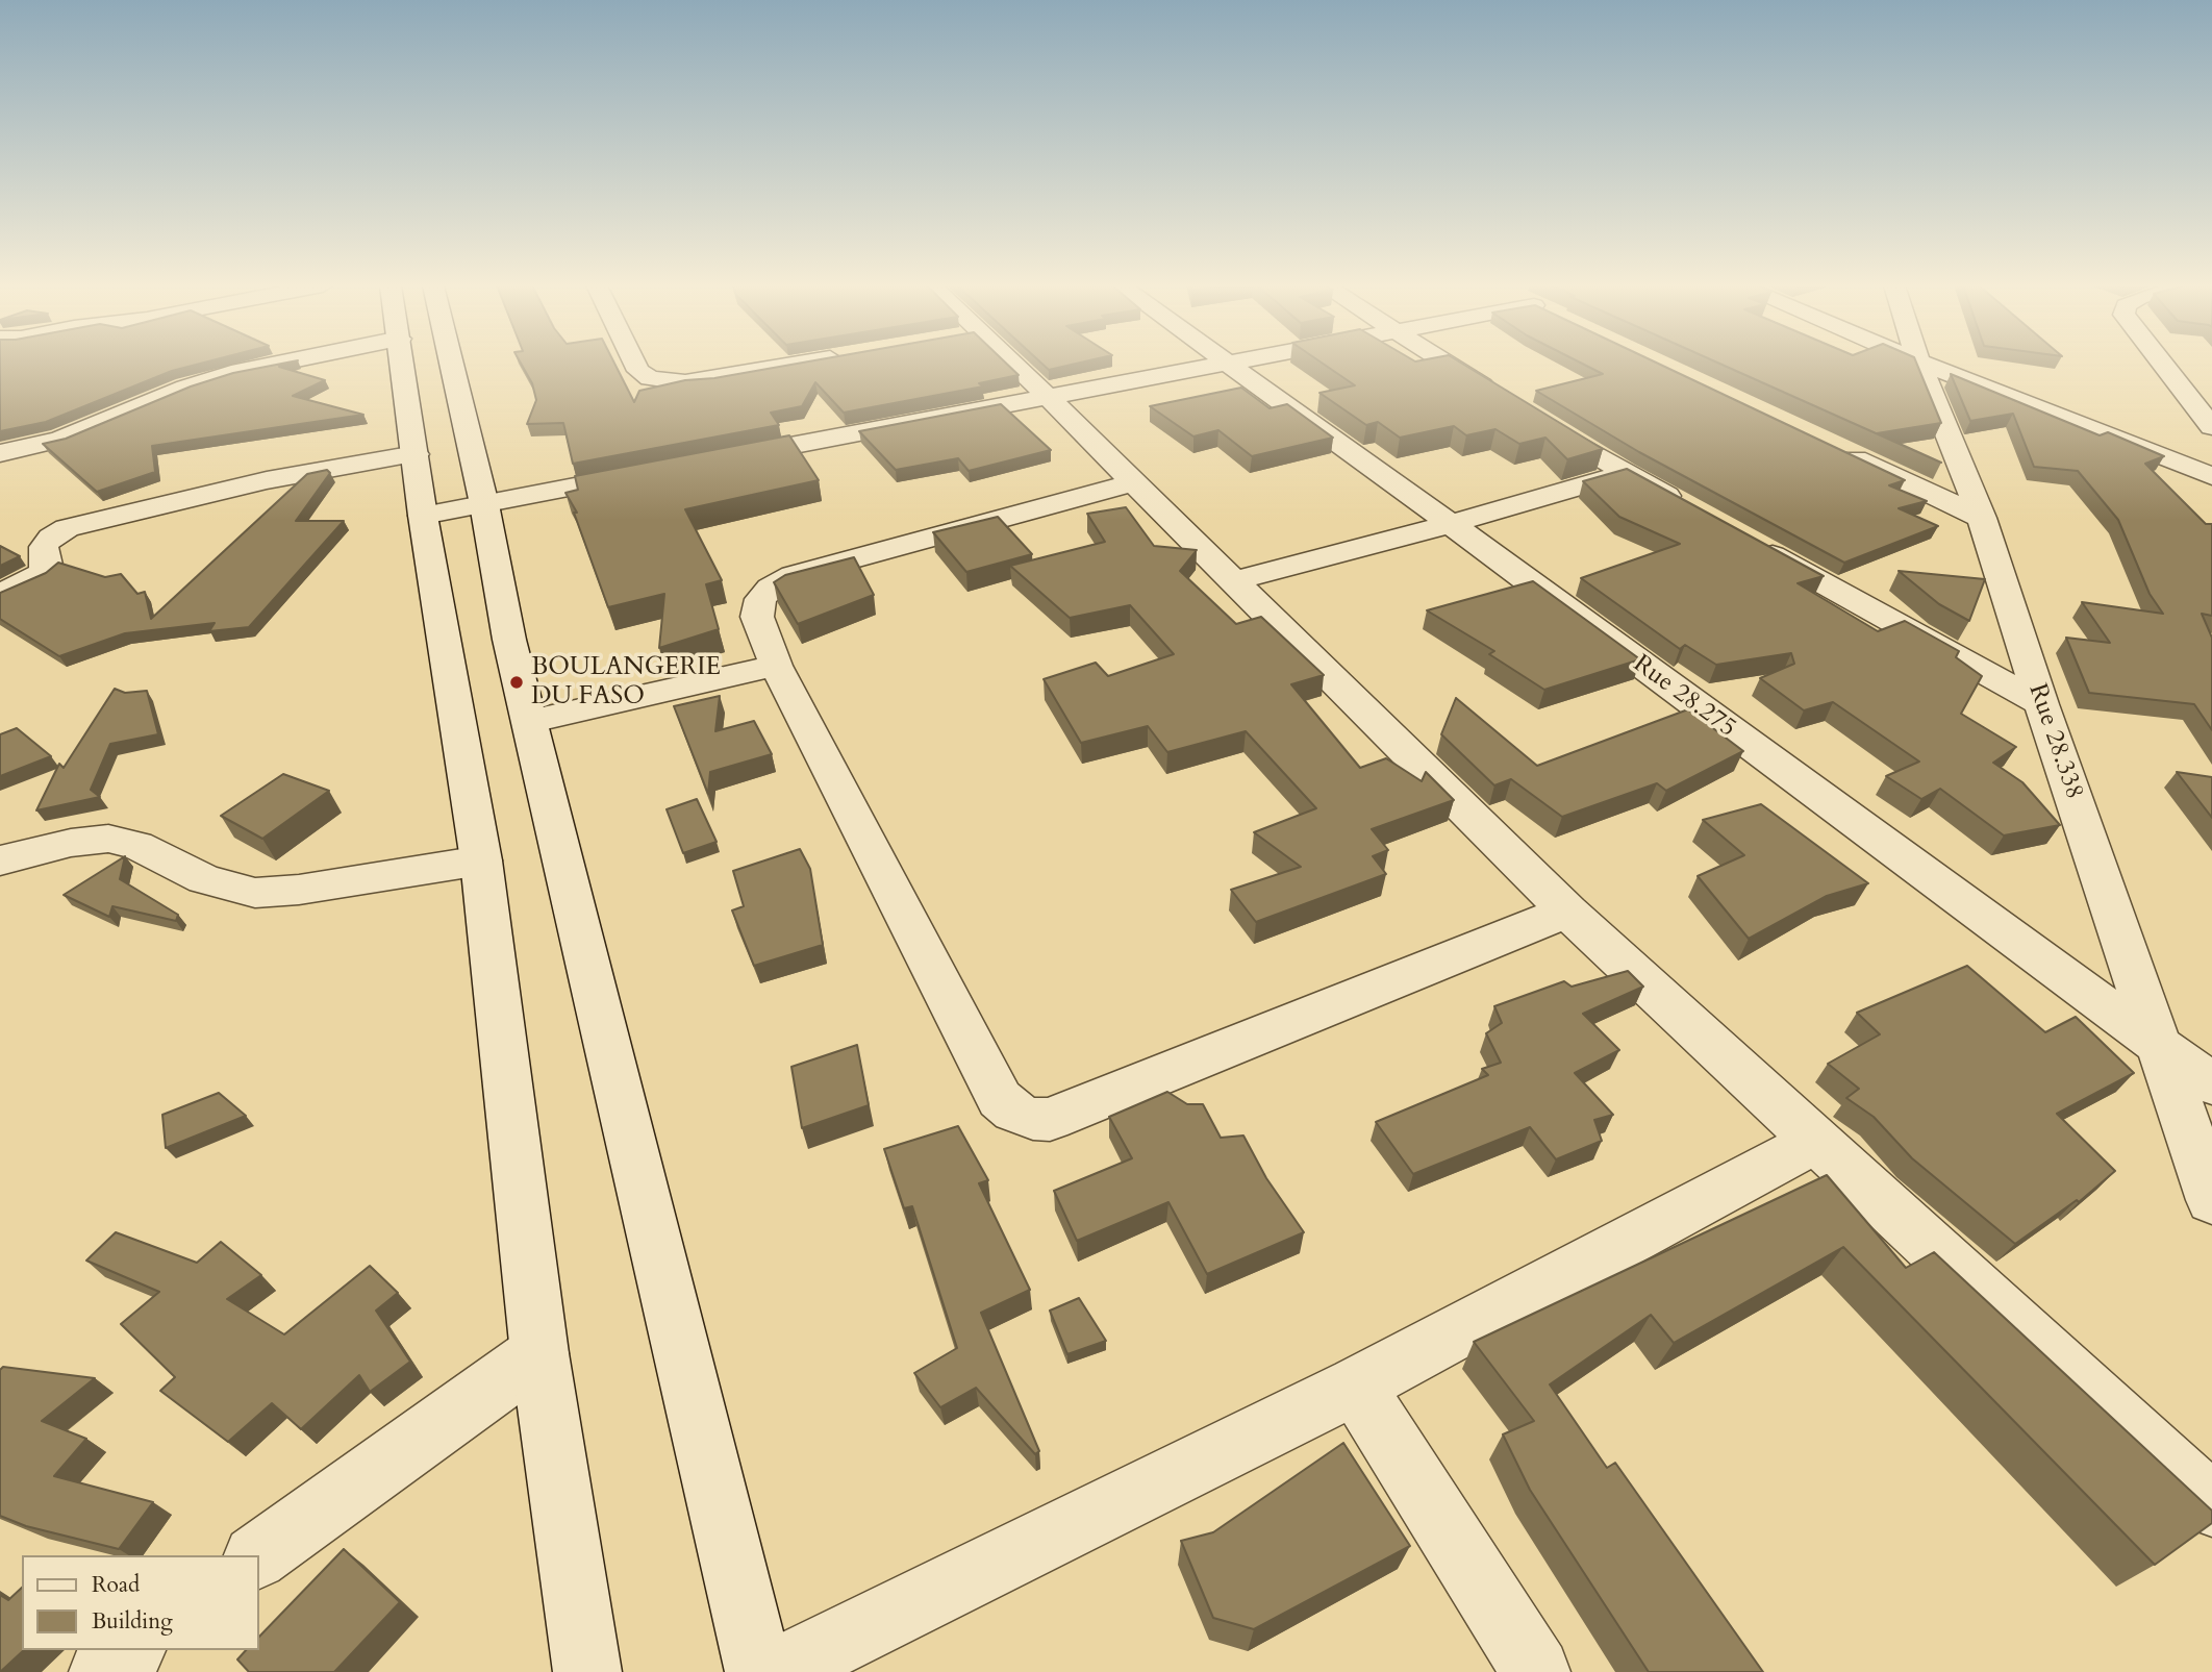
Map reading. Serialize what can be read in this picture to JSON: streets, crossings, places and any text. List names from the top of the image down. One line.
{"streets":{"street":["Rue 28.275","Rue 28.338"]},"crossings":[["Rue 28.275","Rue 28.338"]],"places":["BOULANGERIE DU FASO"],"legend":["Road","Building"]}
